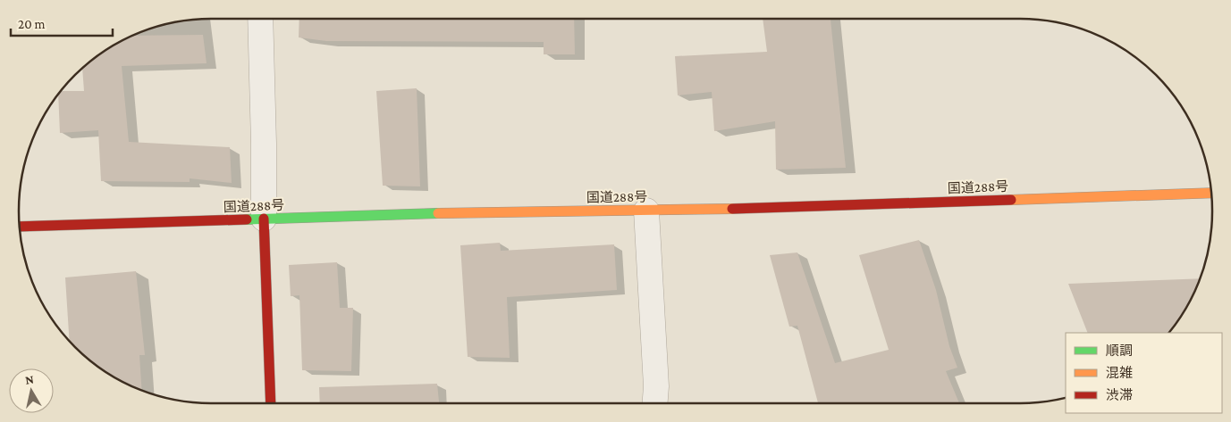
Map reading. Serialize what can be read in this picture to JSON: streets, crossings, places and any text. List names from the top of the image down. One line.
{"streets":{"main road":["国道288号"]},"legend":["順調","混雑","渋滞"],"scale_bar":"20 m","north":"top"}
